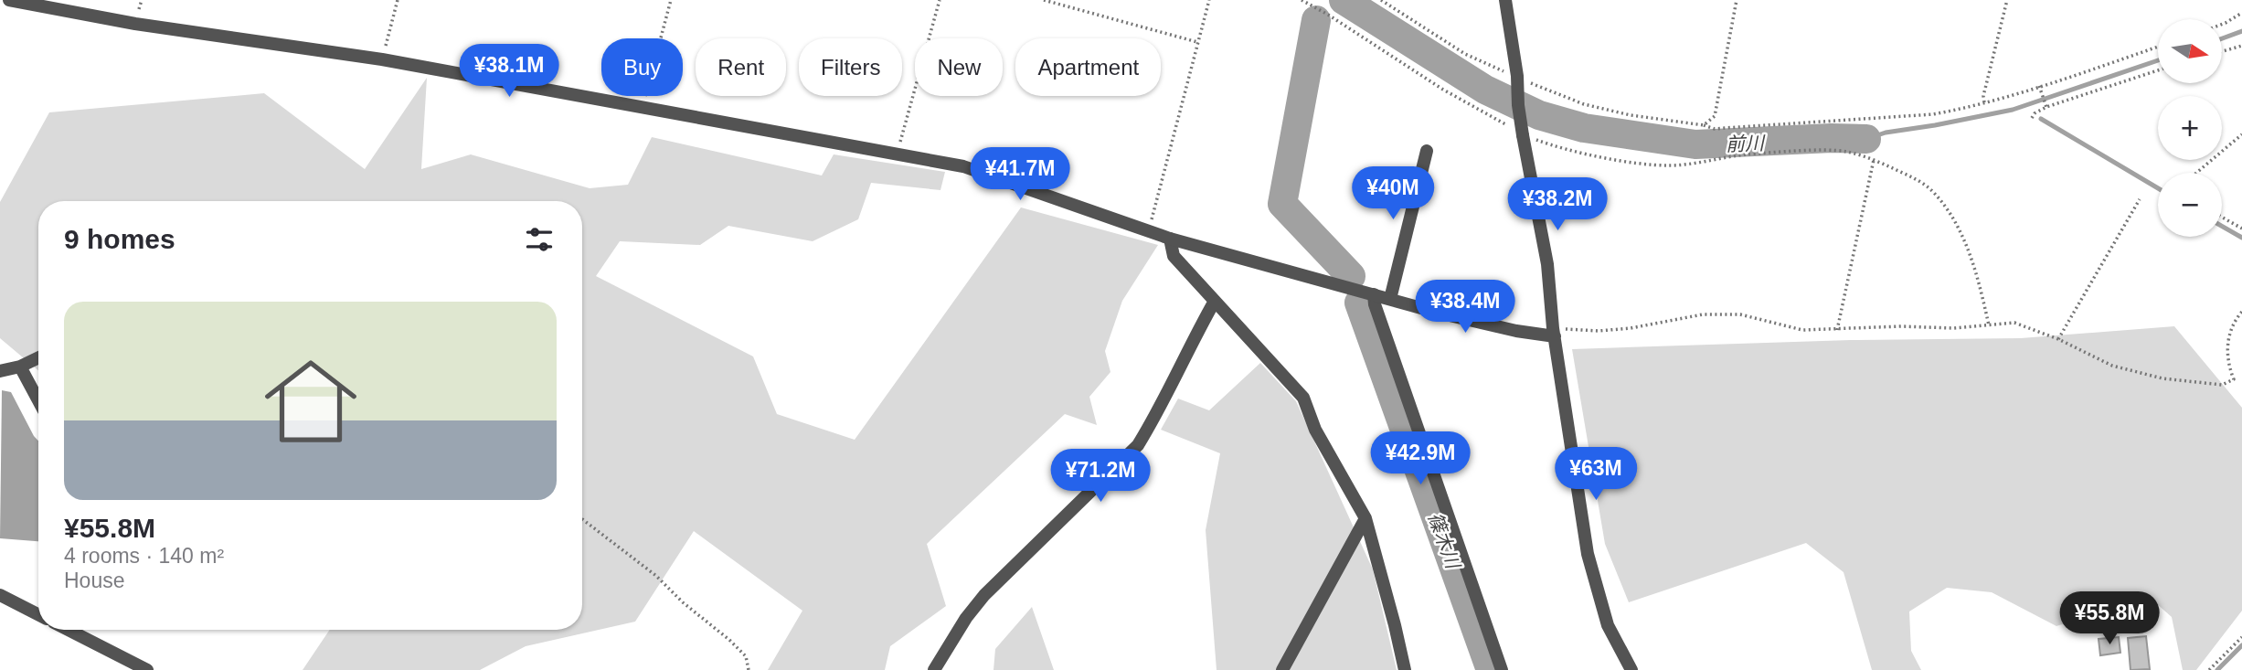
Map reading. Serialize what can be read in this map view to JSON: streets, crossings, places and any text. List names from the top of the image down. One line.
{"water":["前川","篠木川"],"north":"right","page":{"map_buttons":["+","−"],"chip":["Buy","Rent","Filters","New","Apartment"],"price":["¥38.1M","¥41.7M","¥40M","¥38.2M","¥38.4M","¥42.9M","¥63M","¥71.2M","¥55.8M"],"heading":"9 homes","list":[{"name":"¥55.8M","note":"4 rooms · 140 m² · House"}]}}
